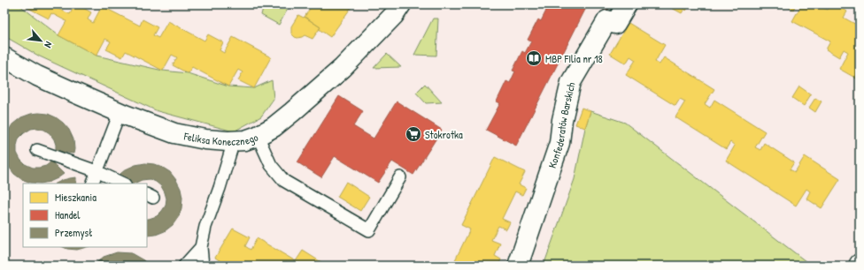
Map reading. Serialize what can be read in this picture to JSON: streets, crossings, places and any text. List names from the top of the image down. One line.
{"streets":{"street":["Konfederatów Barskich","Feliksa Konecznego"]},"places":{"library":["MBP FIlia nr 18"],"supermarket":["Stokrotka"]},"legend":["Mieszkania","Handel","Przemysł"],"north":"bottom right"}
